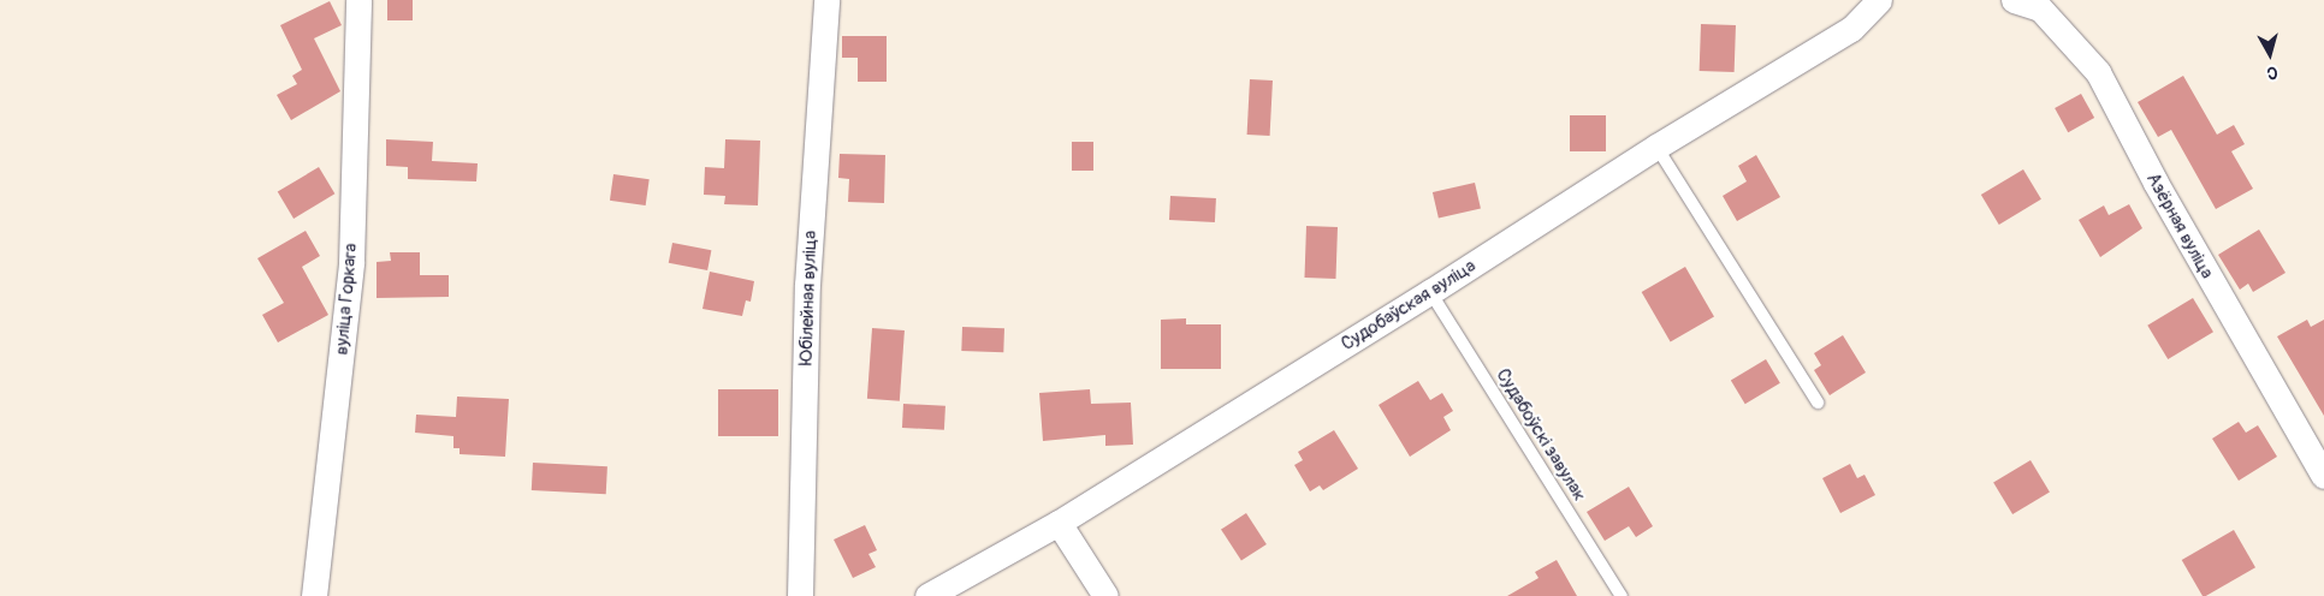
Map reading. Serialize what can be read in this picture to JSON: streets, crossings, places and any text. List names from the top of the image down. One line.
{"streets":{"street":["Азёрная вуліца","Юбілейная вуліца","вуліца Горкага","Судобаўская вуліца"],"lane":["Судабоўскі завулак"]},"crossings":[["Судобаўская вуліца","Судабоўскі завулак"]],"north":"bottom"}
